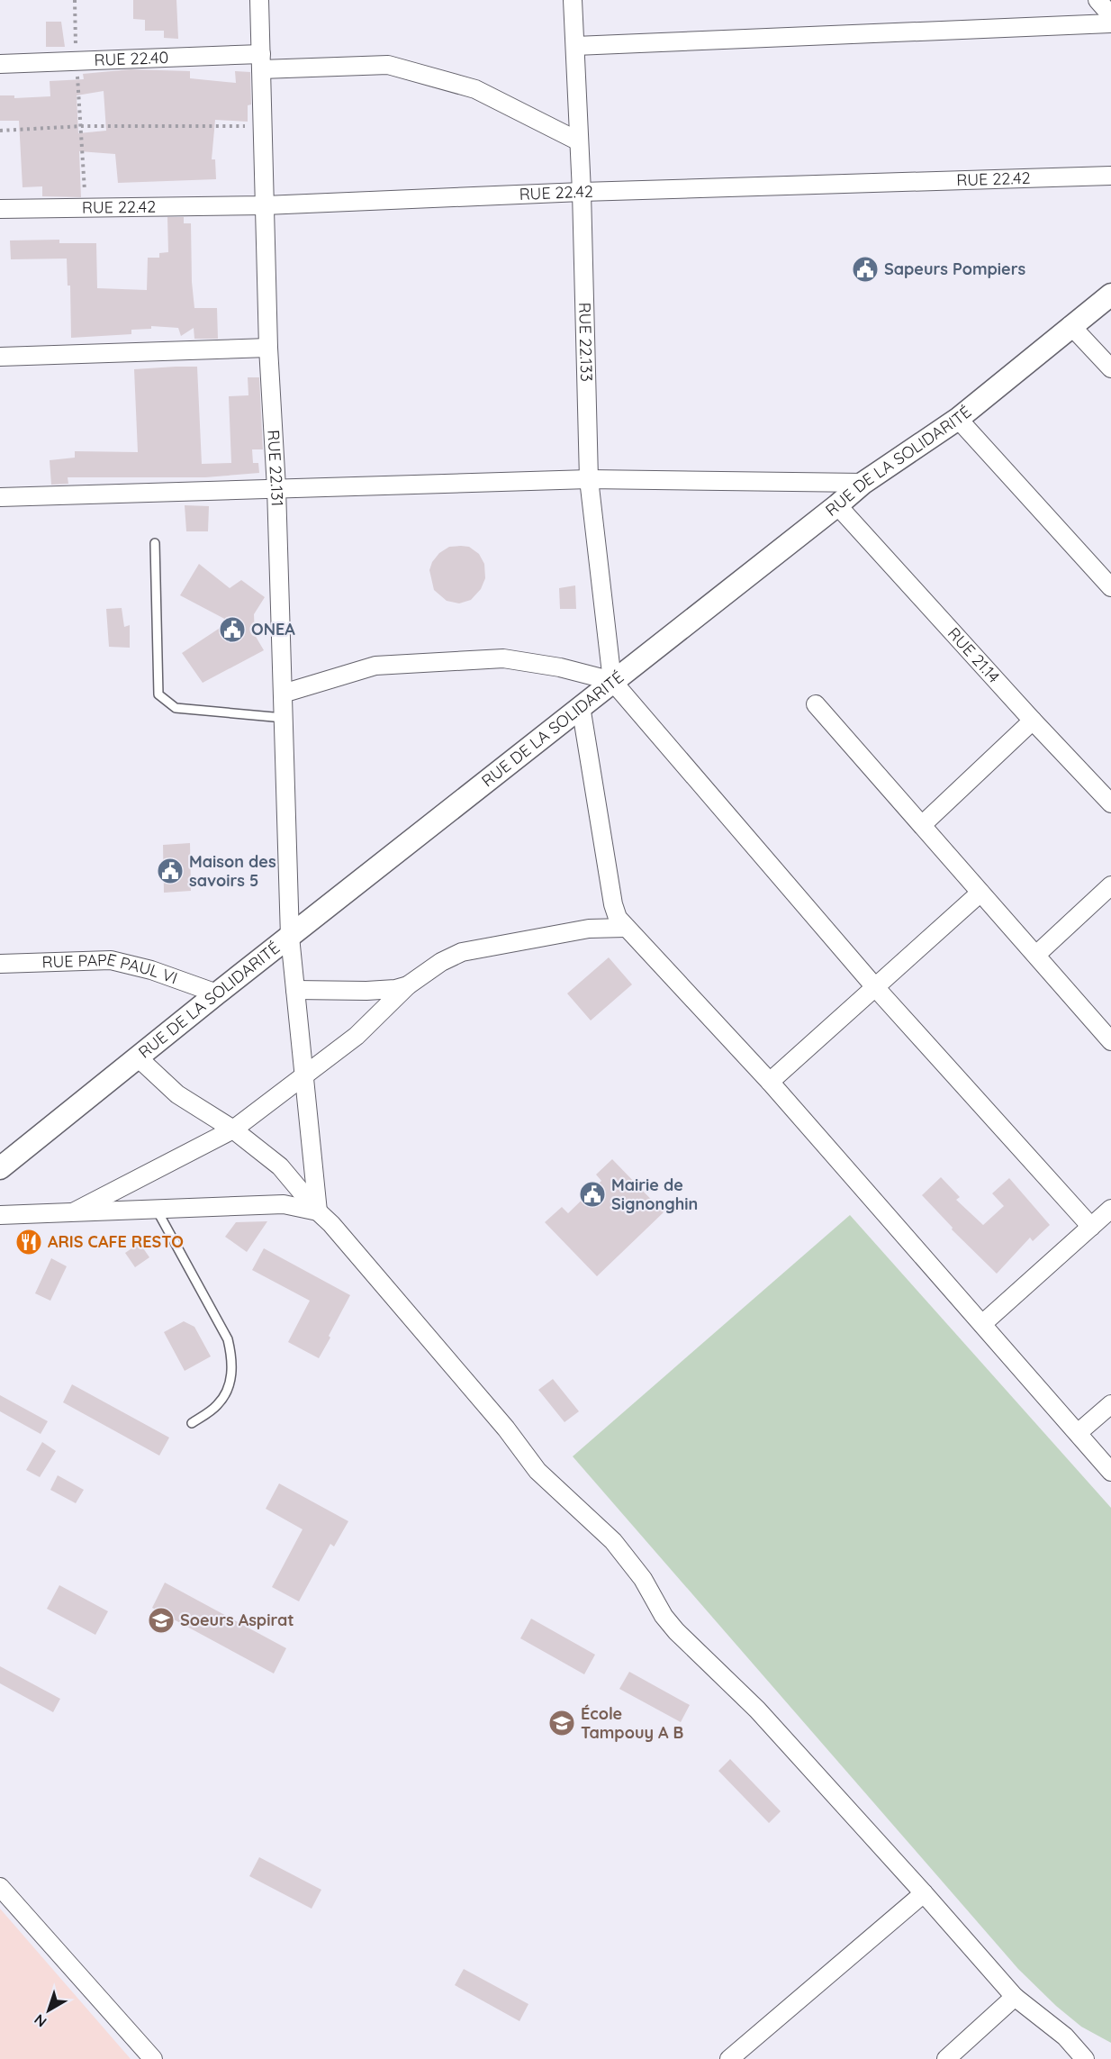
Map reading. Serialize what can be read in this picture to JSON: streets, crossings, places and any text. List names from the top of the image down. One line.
{"streets":{"street":["RUE 22.40","RUE 22.42","RUE 22.133","RUE DE LA SOLIDARITÉ","RUE 22.131","RUE 21.14","RUE PAPE PAUL VI"]},"crossings":[["RUE 22.40","RUE 22.133"],["RUE 22.40","RUE 22.131"],["RUE 22.42","RUE 22.133"],["RUE 22.42","RUE 22.131"],["RUE 22.133","RUE DE LA SOLIDARITÉ"],["RUE DE LA SOLIDARITÉ","RUE 22.131"],["RUE DE LA SOLIDARITÉ","RUE 21.14"],["RUE DE LA SOLIDARITÉ","RUE PAPE PAUL VI"]],"places":{"public building":["Sapeurs Pompiers","ONEA","Maison des savoirs 5","Mairie de Signonghin"],"restaurant":["ARIS CAFE RESTO"],"school or university":["Soeurs Aspirat","École Tampouy A B"]},"north":"bottom left"}
